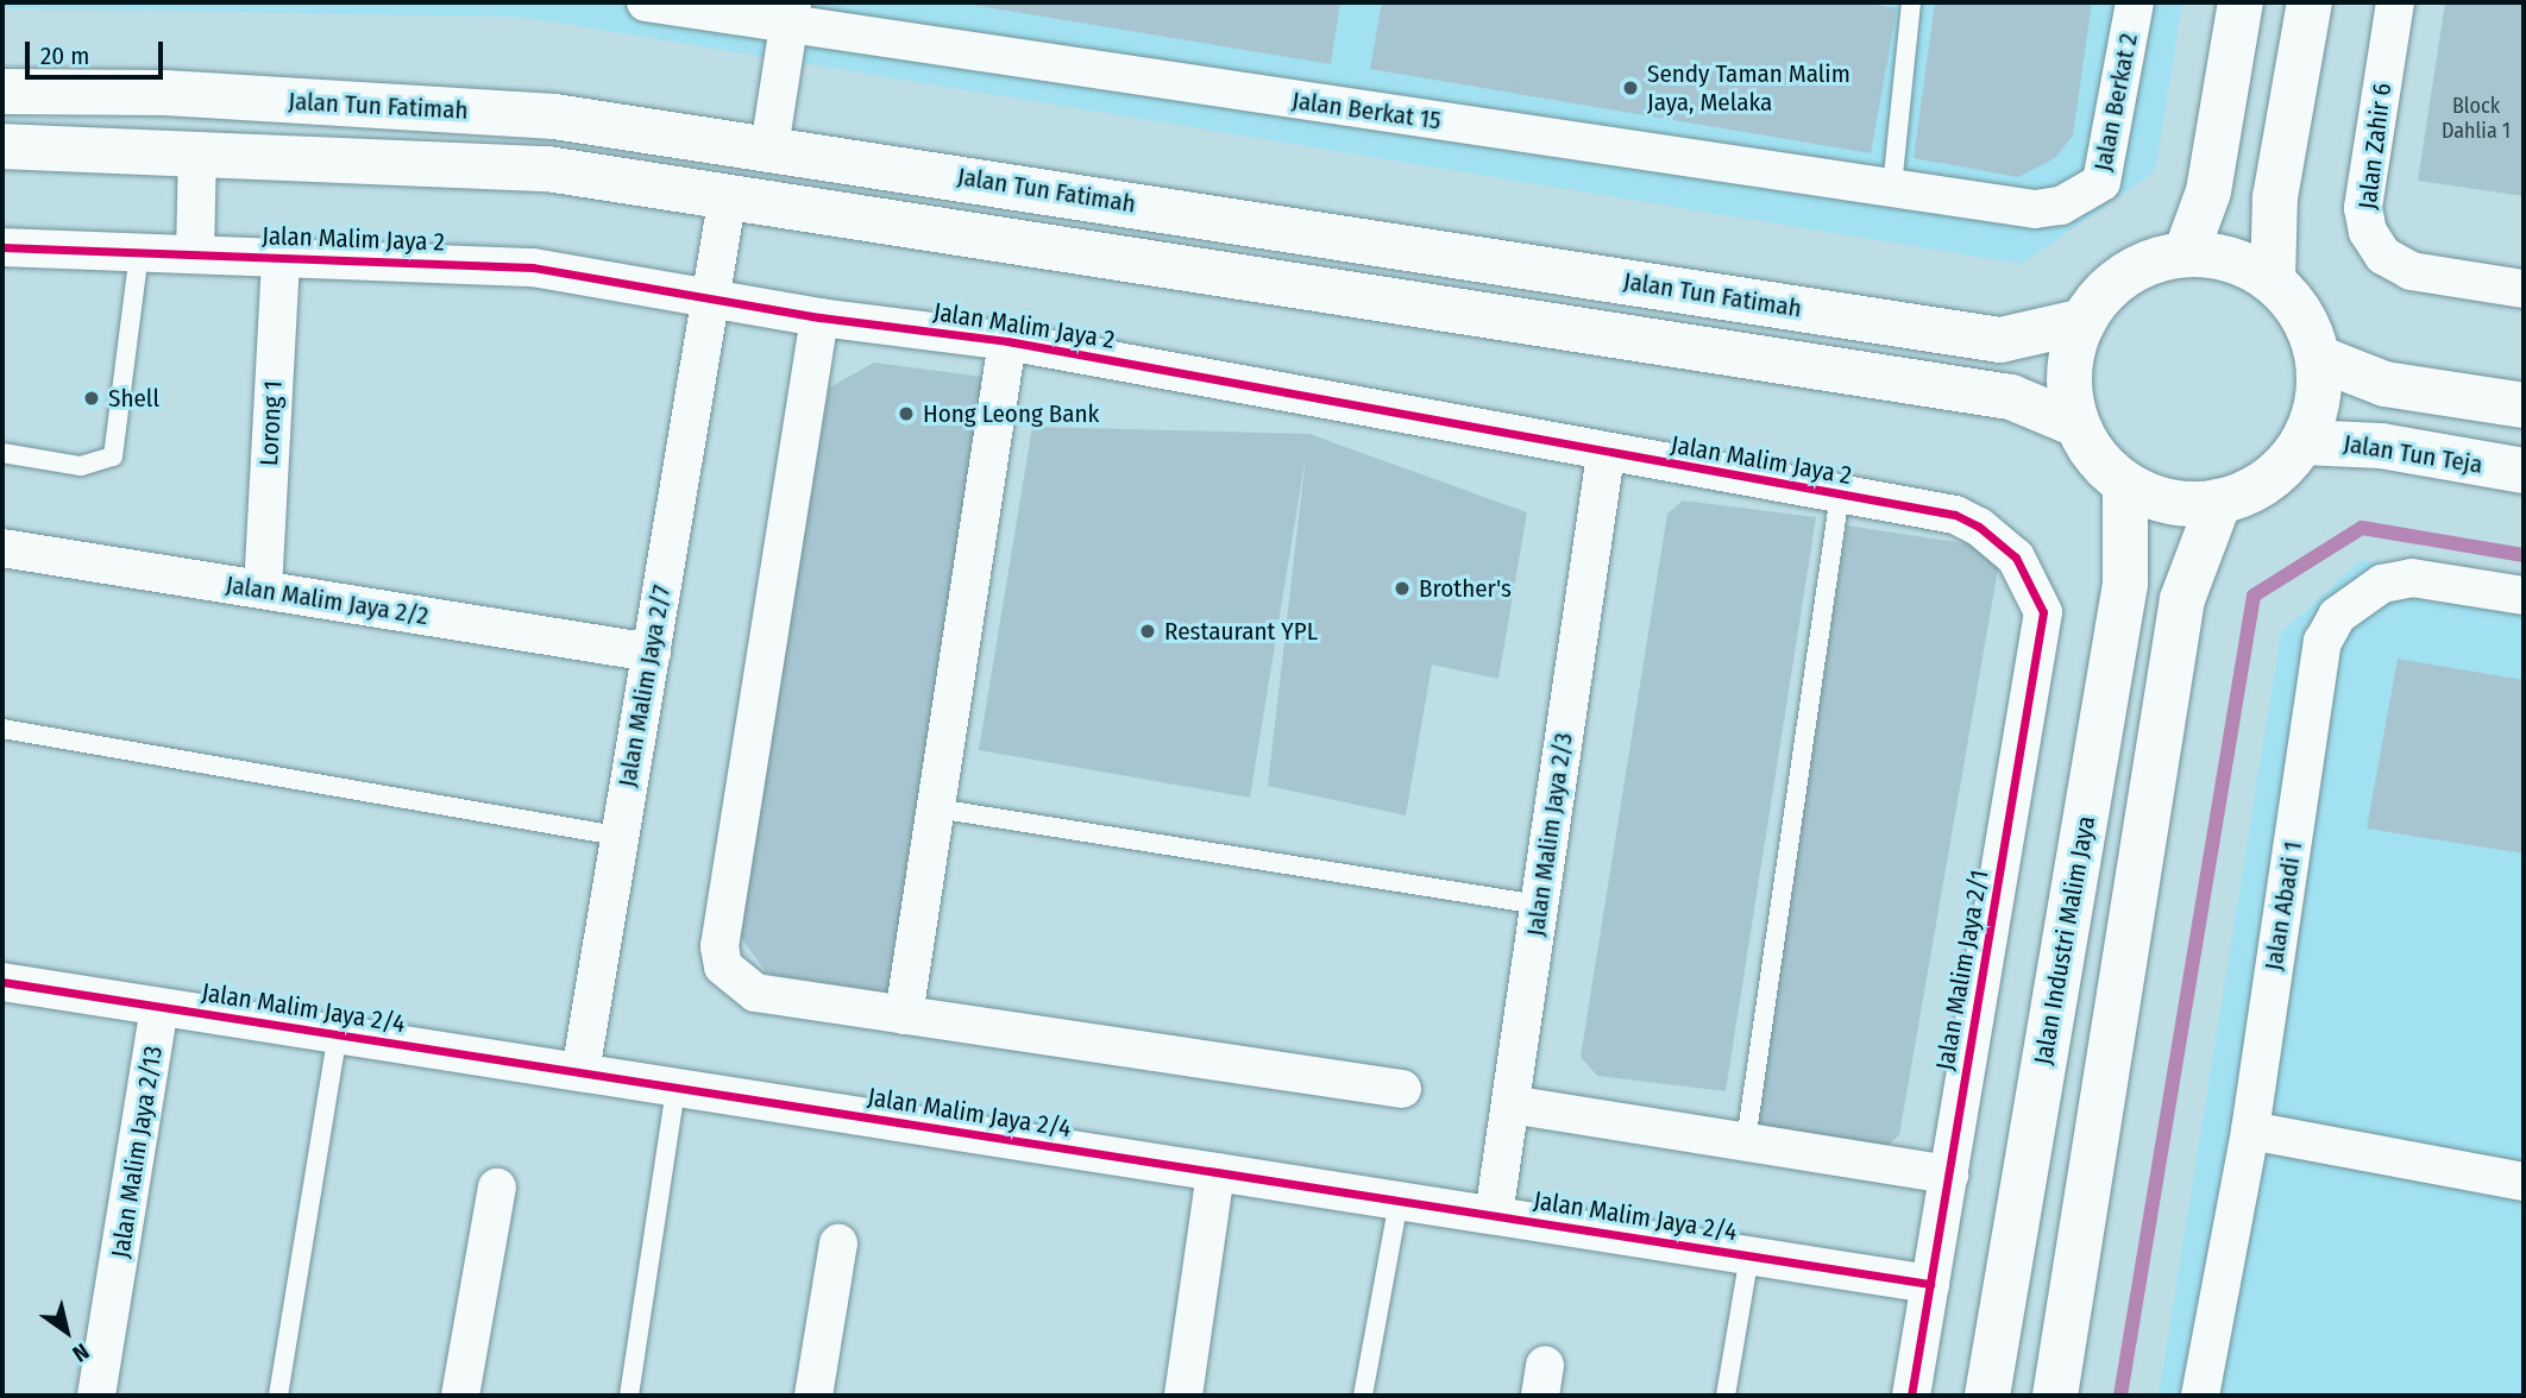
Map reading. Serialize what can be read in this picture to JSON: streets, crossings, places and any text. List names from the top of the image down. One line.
{"streets":{"main road":["Jalan Tun Fatimah","Jalan Tun Teja","Jalan Industri Malim Jaya"],"street":["Jalan Berkat 2","Jalan Berkat 15","Jalan Zahir 6","Jalan Malim Jaya 2","Lorong 1","Jalan Malim Jaya 2/2","Jalan Malim Jaya 2/7","Jalan Malim Jaya 2/3","Jalan Abadi 1","Jalan Malim Jaya 2/1","Jalan Malim Jaya 2/4","Jalan Malim Jaya 2/13"]},"crossings":[["Jalan Berkat 2","Jalan Berkat 15"],["Jalan Tun Fatimah","Jalan Tun Teja"],["Jalan Tun Fatimah","Jalan Malim Jaya 2/7"],["Jalan Tun Fatimah","Jalan Industri Malim Jaya"],["Jalan Malim Jaya 2","Lorong 1"],["Jalan Malim Jaya 2","Jalan Malim Jaya 2/7"],["Jalan Malim Jaya 2","Jalan Malim Jaya 2/3"],["Jalan Malim Jaya 2","Jalan Malim Jaya 2/1"],["Lorong 1","Jalan Malim Jaya 2/2"],["Jalan Tun Teja","Jalan Industri Malim Jaya"],["Jalan Malim Jaya 2/2","Jalan Malim Jaya 2/7"],["Jalan Malim Jaya 2/7","Jalan Malim Jaya 2/4"],["Jalan Malim Jaya 2/3","Jalan Malim Jaya 2/4"],["Jalan Malim Jaya 2/1","Jalan Malim Jaya 2/4"],["Jalan Malim Jaya 2/4","Jalan Malim Jaya 2/13"]],"places":["Sendy Taman Malim Jaya, Melaka","Shell","Hong Leong Bank","Brother's","Restaurant YPL"],"house_numbers":["Block Dahlia 1"],"scale_bar":"20 m","north":"bottom right"}
